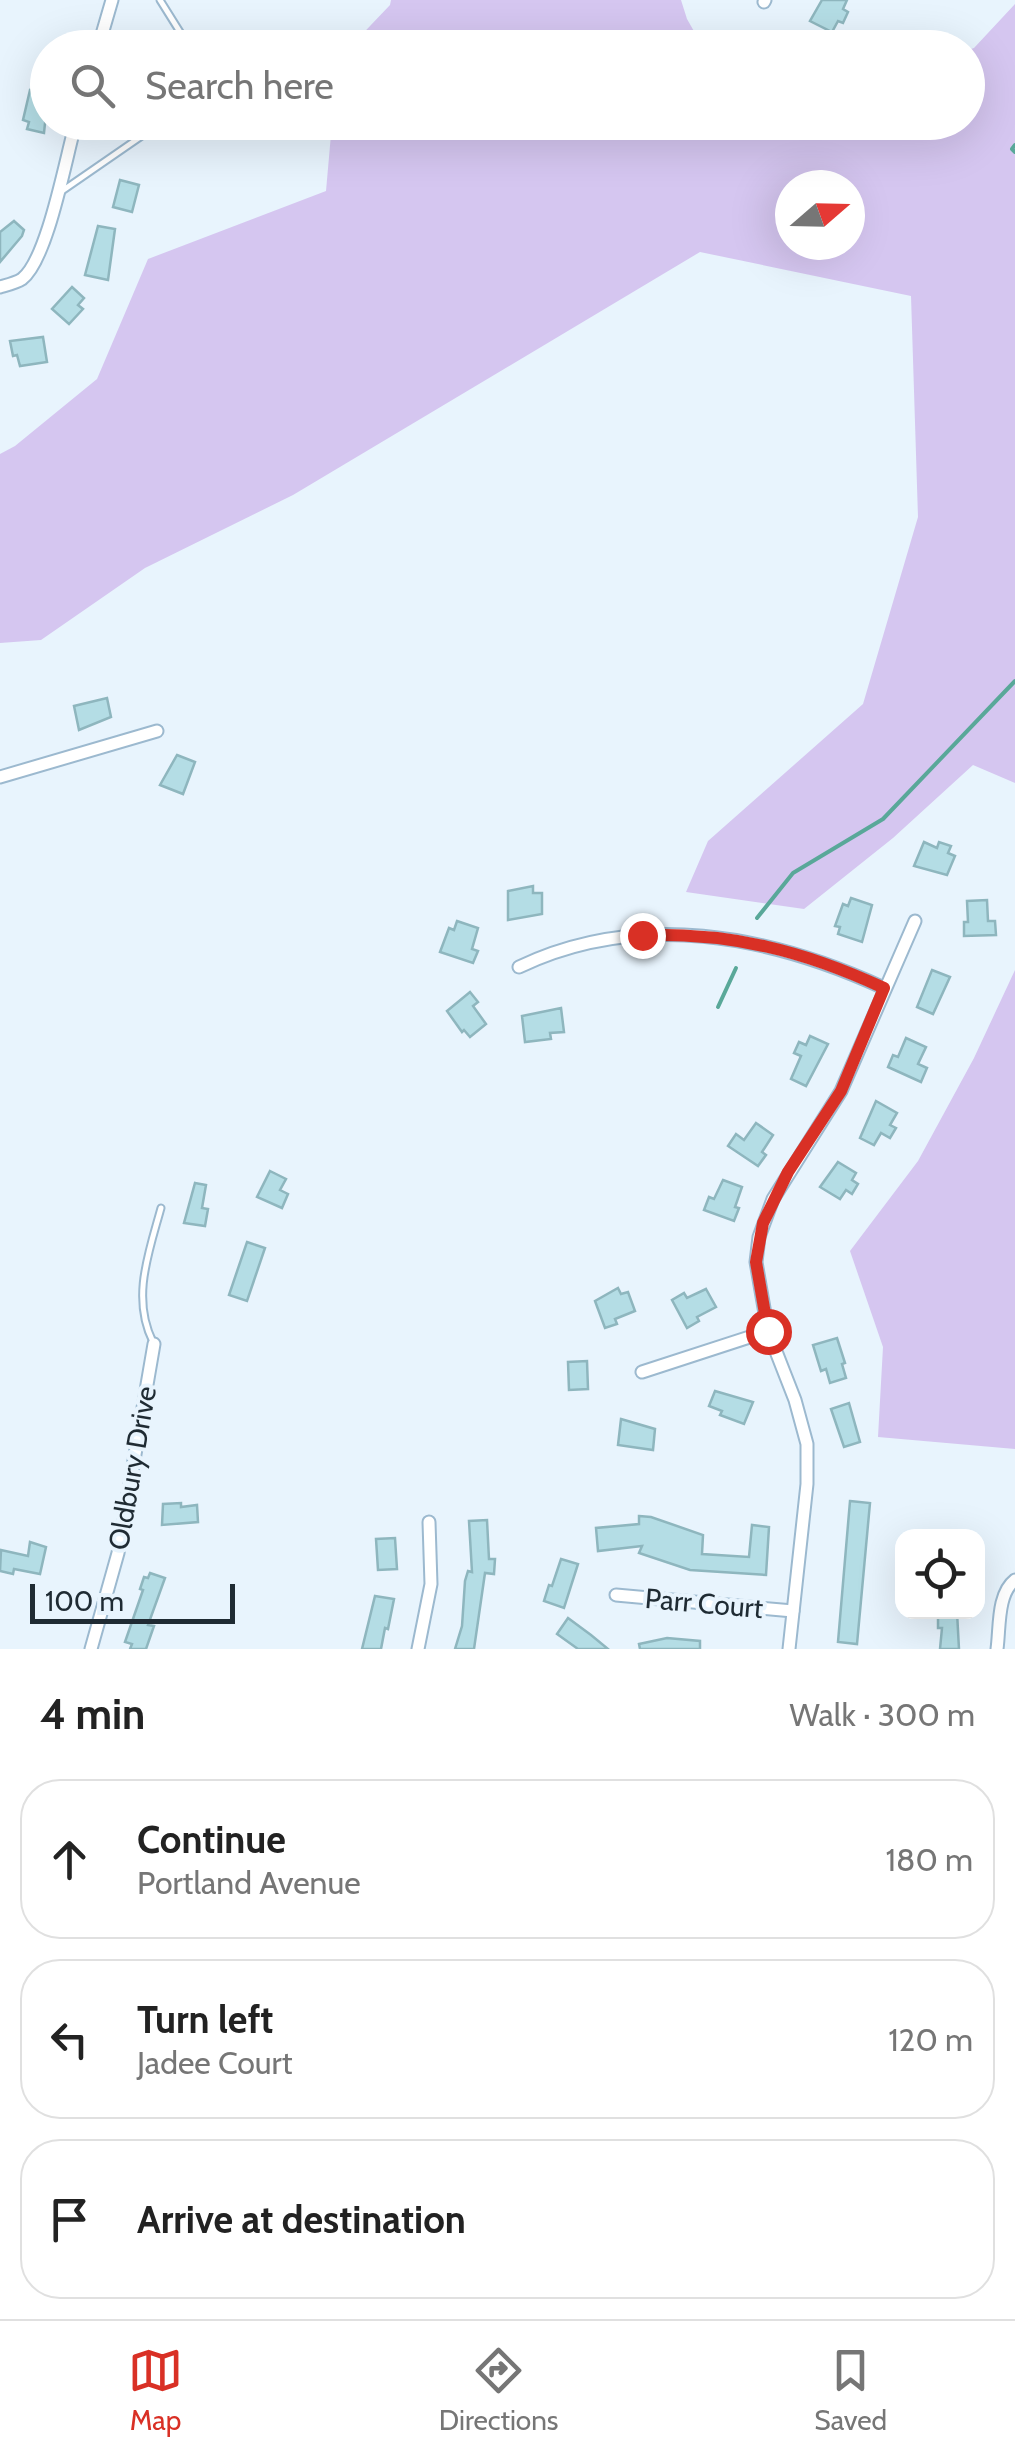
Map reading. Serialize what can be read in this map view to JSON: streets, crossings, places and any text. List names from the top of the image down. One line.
{"streets":{"street":["Oldbury Drive","Parr Court"]},"scale_bar":"100 m","north":"right","page":{"search":"Search here","scale":"100 m","heading":["4 min","Walk · 300 m"],"list":[["Continue","Portland Avenue","180 m"],["Turn left","Jadee Court","120 m"],"Arrive at destination"],"nav":["Map","Directions","Saved"]}}
